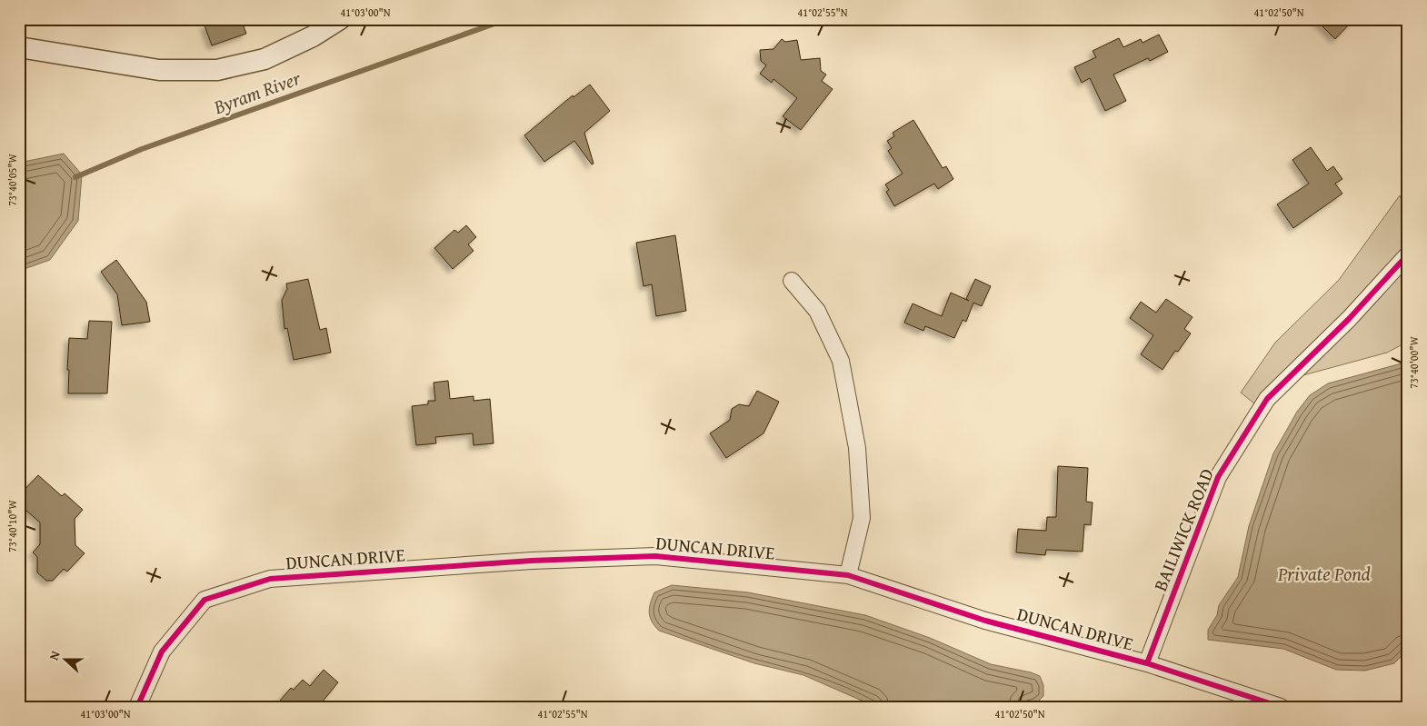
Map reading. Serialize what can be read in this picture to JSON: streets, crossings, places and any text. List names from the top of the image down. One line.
{"streets":{"street":["BAILIWICK ROAD","DUNCAN DRIVE"]},"crossings":[["BAILIWICK ROAD","DUNCAN DRIVE"]],"water":["Byram River","Private Pond"],"north":"left","coordinates":["41°03'00\"N","41°02'55\"N","41°02'50\"N","73°40'05\"W","73°40'00\"W","73°40'10\"W"]}
